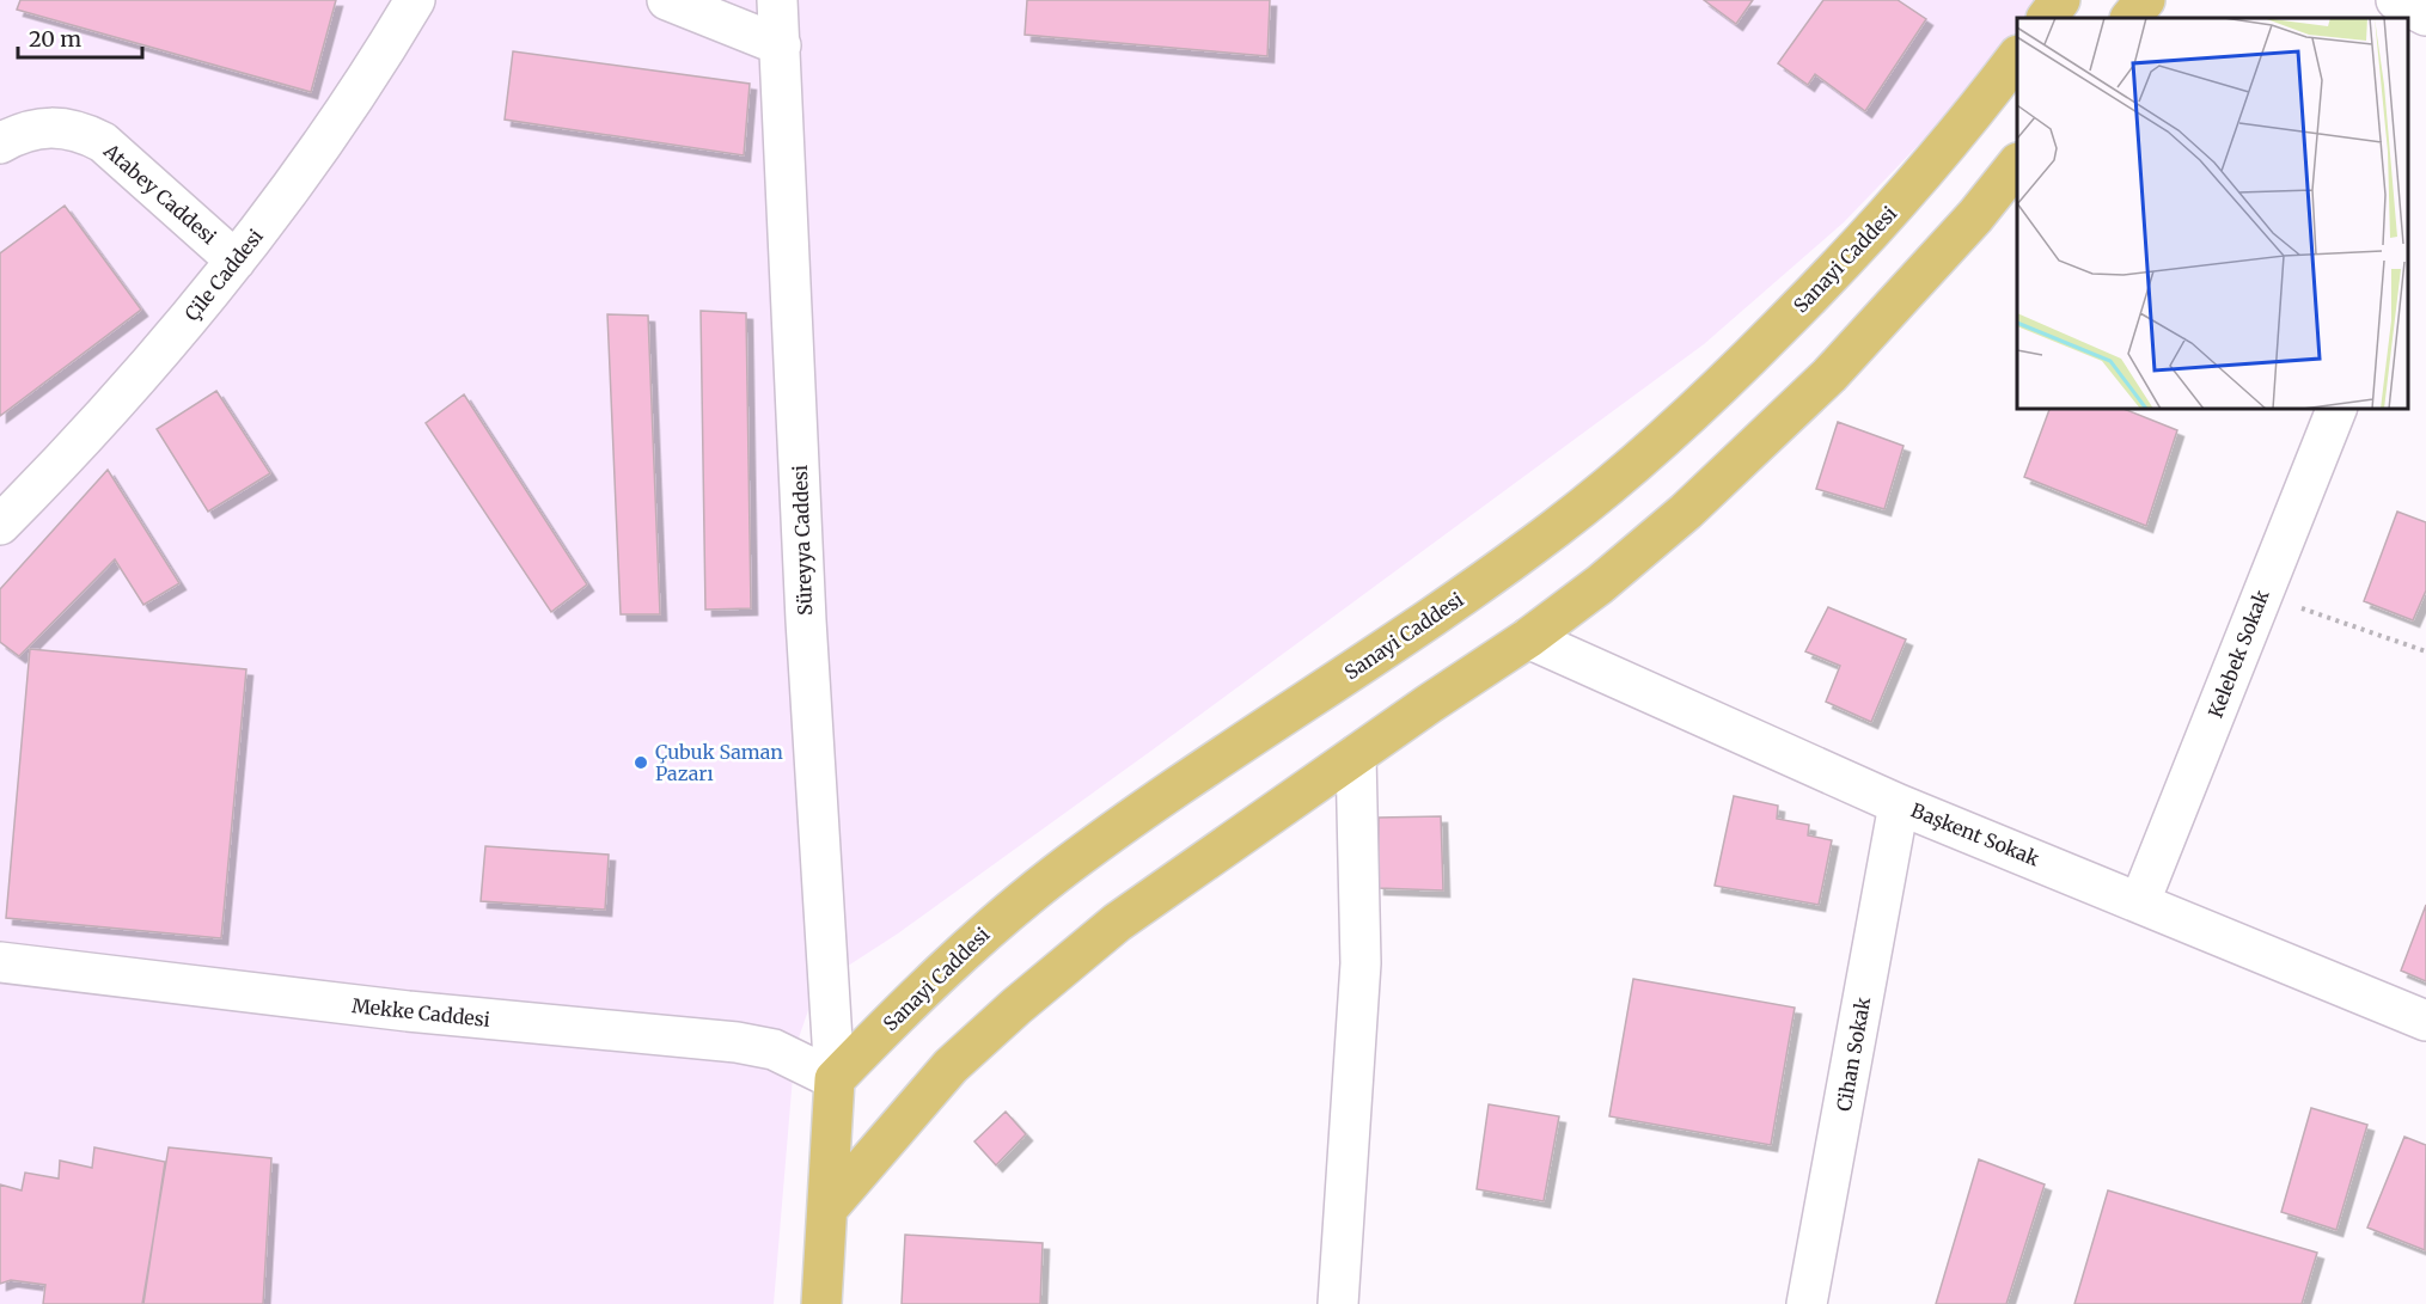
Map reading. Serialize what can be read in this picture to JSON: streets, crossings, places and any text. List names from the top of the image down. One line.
{"streets":{"main road":["Sanayi Caddesi"],"street":["Atabey Caddesi","Çile Caddesi","Süreyya Caddesi","Kelebek Sokak","Başkent Sokak","Mekke Caddesi","Cihan Sokak"]},"crossings":[["Atabey Caddesi","Çile Caddesi"],["Sanayi Caddesi","Süreyya Caddesi"],["Sanayi Caddesi","Mekke Caddesi"],["Süreyya Caddesi","Mekke Caddesi"],["Kelebek Sokak","Başkent Sokak"],["Başkent Sokak","Cihan Sokak"]],"places":["Çubuk Saman Pazarı"],"scale_bar":"20 m"}
